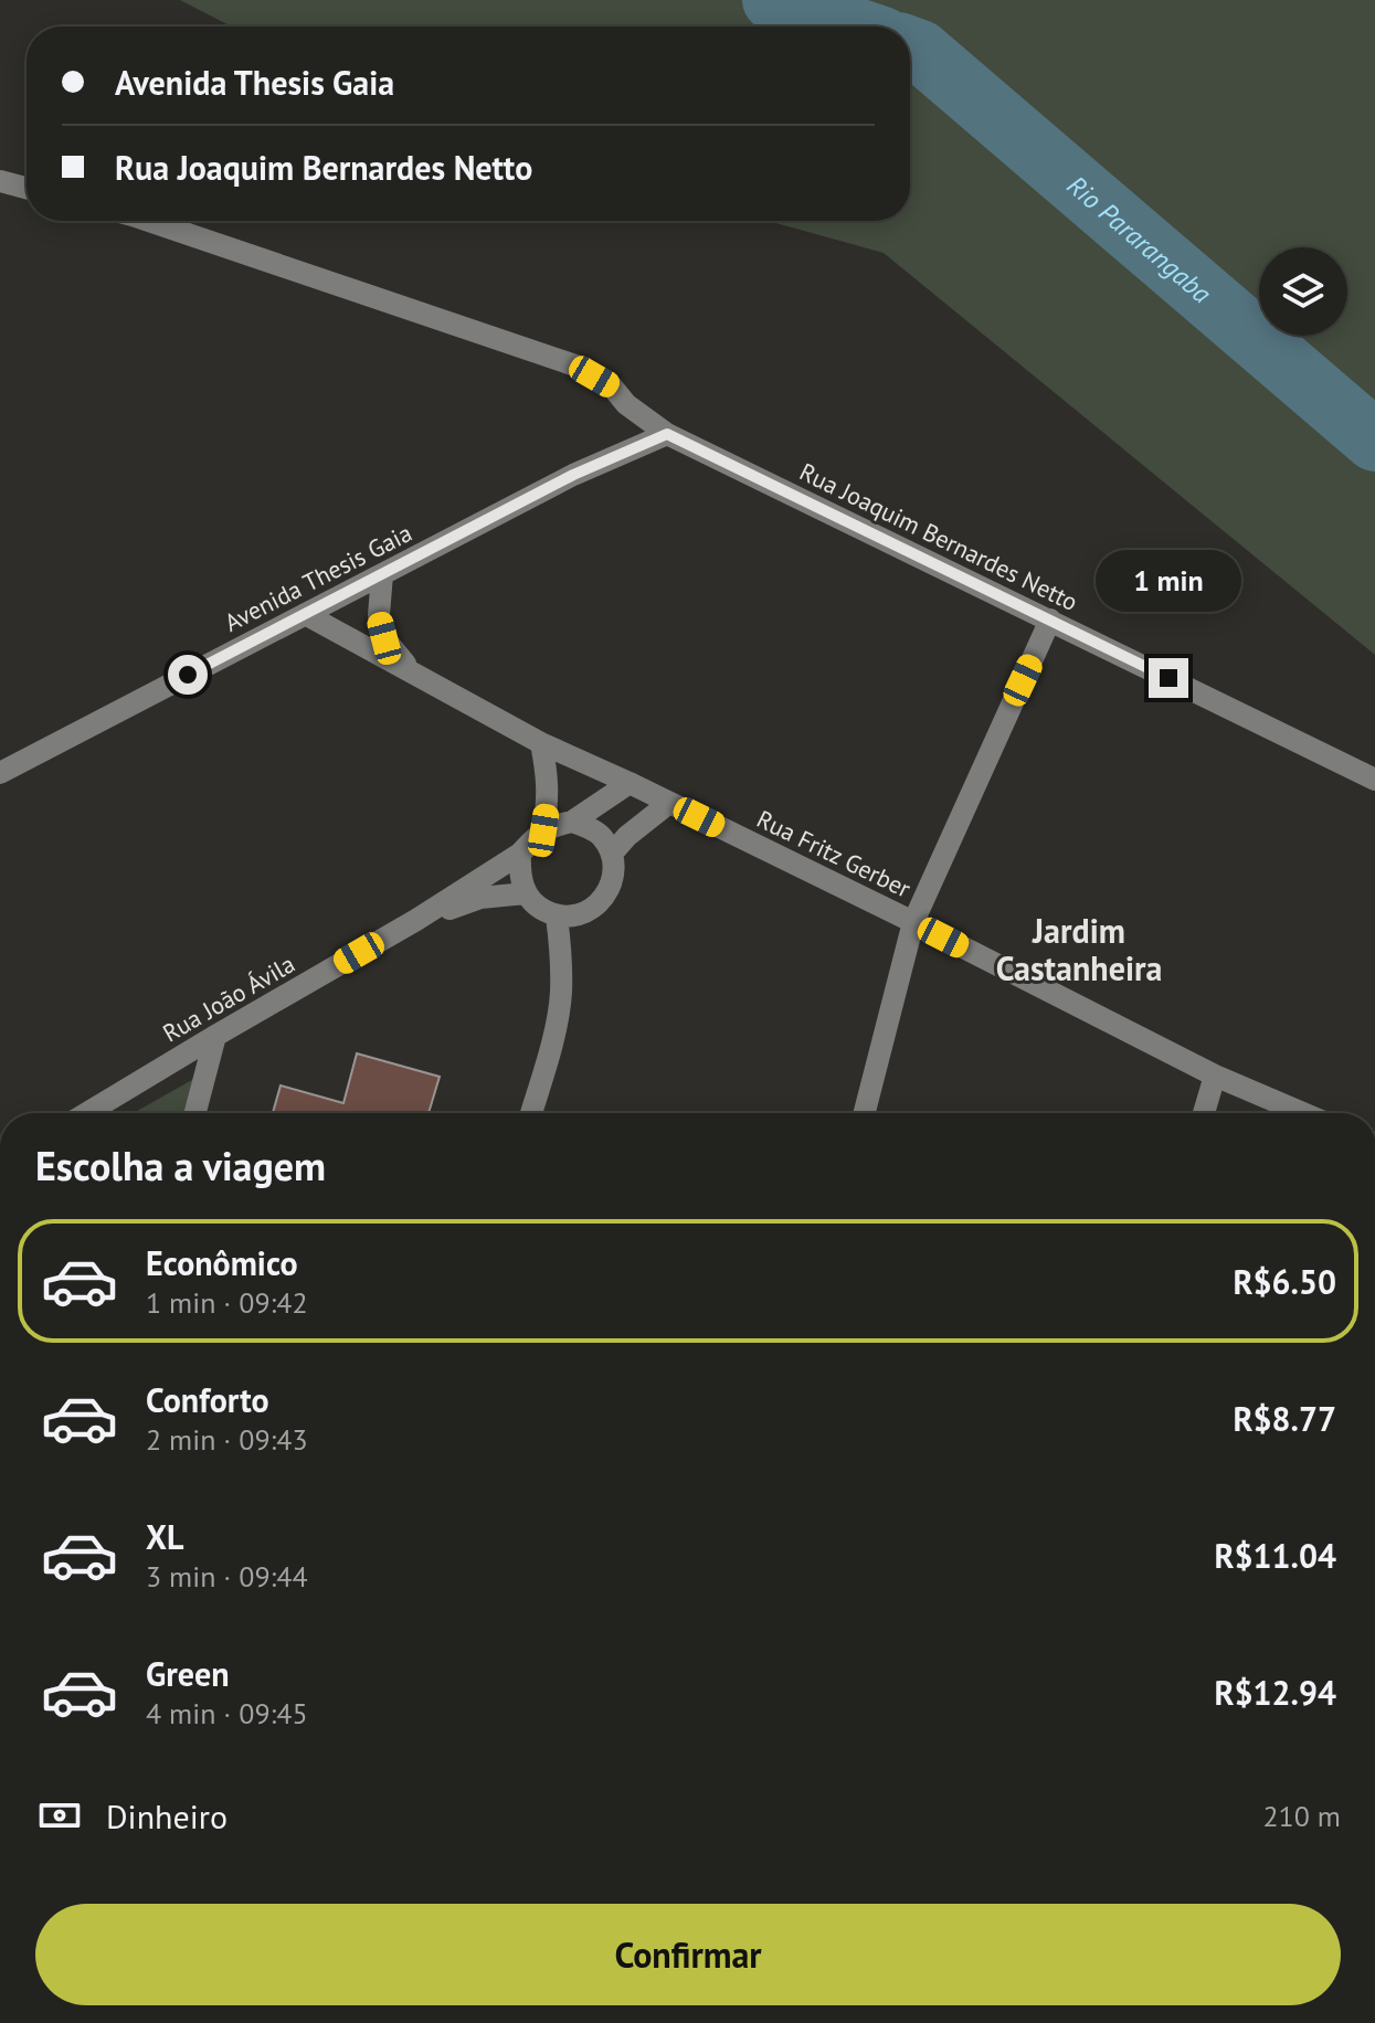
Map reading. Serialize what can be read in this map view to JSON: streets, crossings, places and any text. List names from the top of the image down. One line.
{"streets":{"street":["Rua Joaquim Bernardes Netto","Avenida Thesis Gaia","Rua Fritz Gerber","Rua João Ávila"]},"crossings":[["Rua Joaquim Bernardes Netto","Avenida Thesis Gaia"],["Avenida Thesis Gaia","Rua Fritz Gerber"]],"districts":["Jardim Castanheira"],"water":["Rio Pararangaba"],"page":{"banner":["Avenida Thesis Gaia","Rua Joaquim Bernardes Netto"],"bubble":"1 min","heading":"Escolha a viagem","list":[{"name":"Econômico","note":"1 min · 09:42","value":"R$6.50"},{"name":"Conforto","note":"2 min · 09:43","value":"R$8.77"},{"name":"XL","note":"3 min · 09:44","value":"R$11.04"},{"name":"Green","note":"4 min · 09:45","value":"R$12.94"}],"pay":["Dinheiro","210 m"],"buttons":"Confirmar"}}
